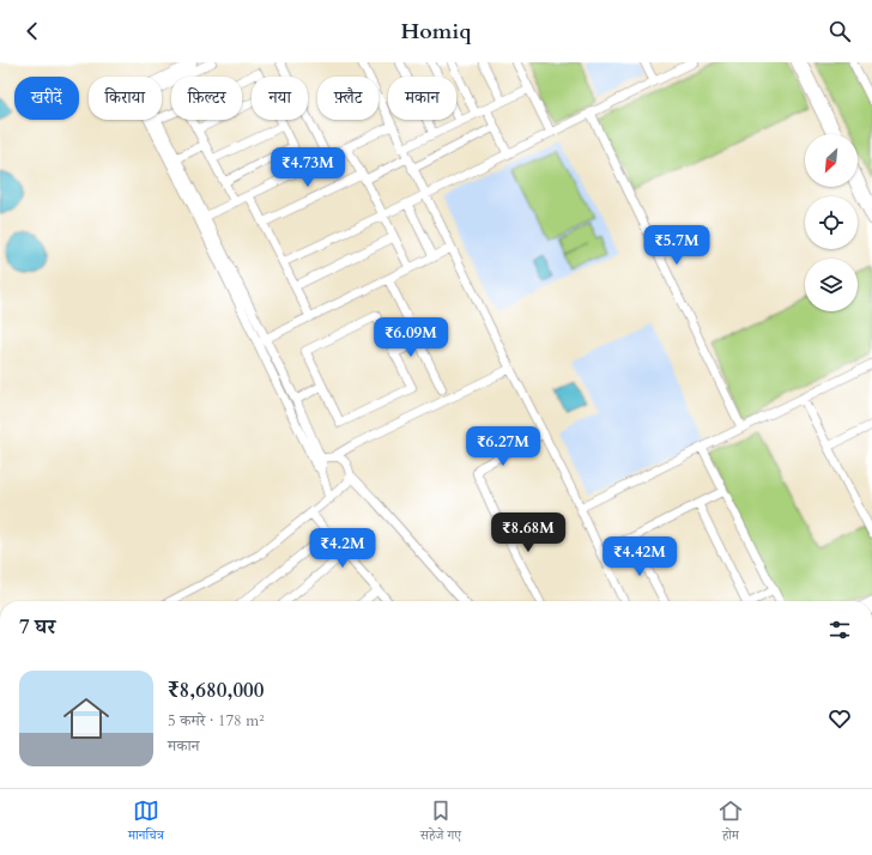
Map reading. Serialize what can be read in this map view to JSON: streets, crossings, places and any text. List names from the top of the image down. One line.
{"north":"bottom left","page":{"header":"Homiq","chip":["खरीदें","किराया","फ़िल्टर","नया","फ़्लैट","मकान"],"price":["₹4.73M","₹5.7M","₹6.09M","₹6.27M","₹8.68M","₹4.2M","₹4.42M"],"heading":"7 घर","list":[{"name":"₹8,680,000","note":"5 कमरे · 178 m² · मकान"}],"tabs":["मानचित्र","सहेजे गए","होम"]}}
